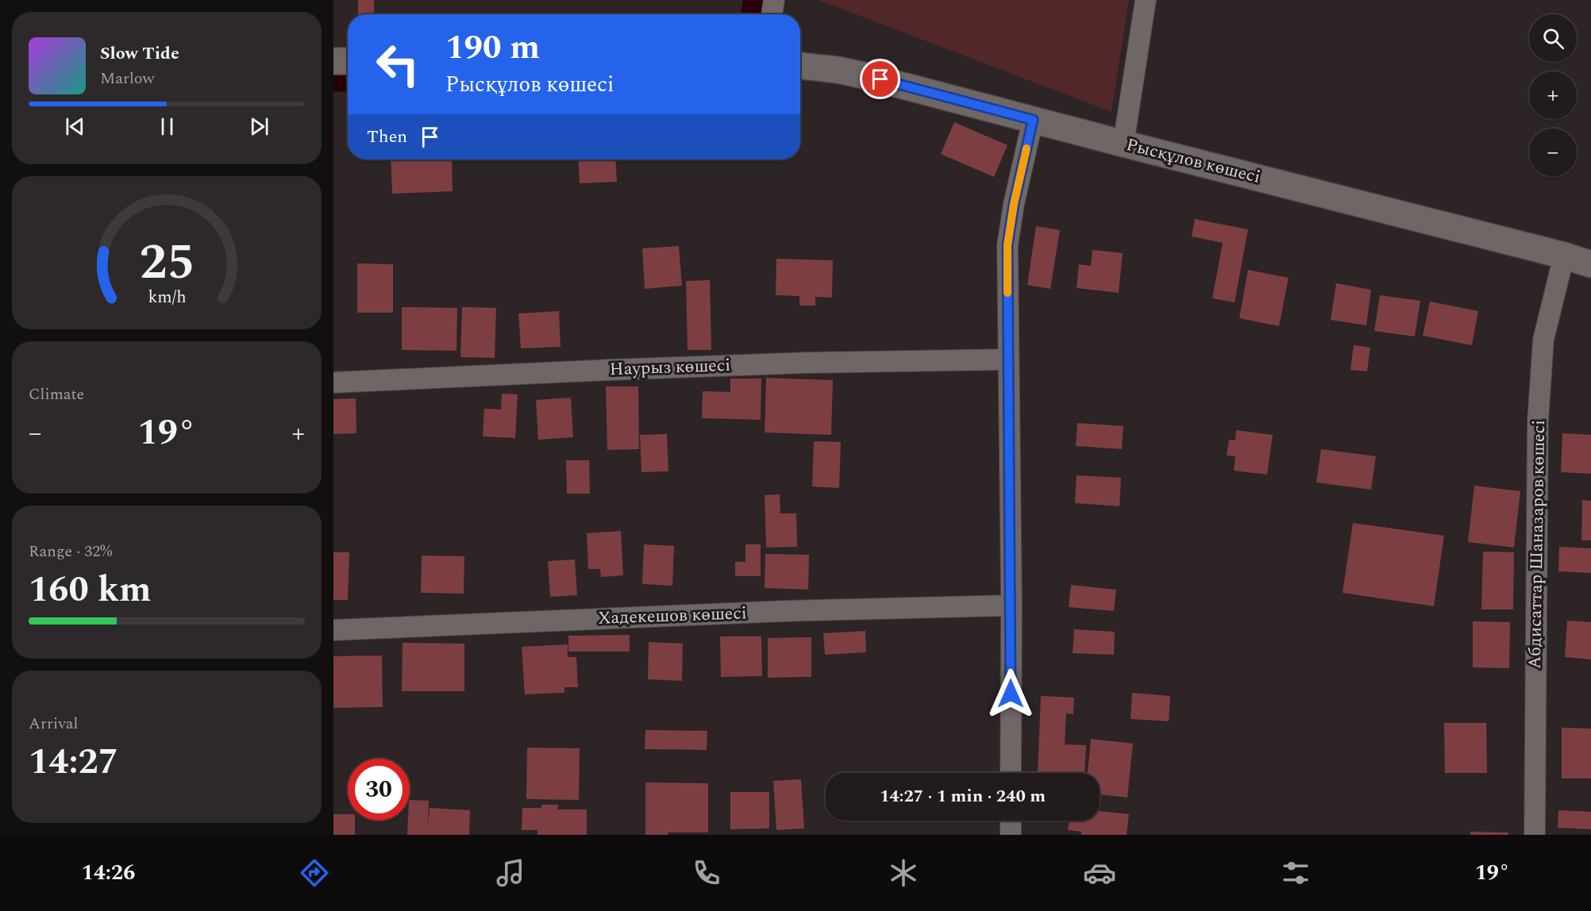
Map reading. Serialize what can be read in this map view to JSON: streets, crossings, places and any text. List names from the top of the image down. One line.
{"streets":{"street":["Рысқұлов көшесі","Наурыз көшесі","Абдисаттар Шаназаров көшесі","Хадекешов көшесі"]},"crossings":[["Рысқұлов көшесі","Абдисаттар Шаназаров көшесі"]],"page":{"map_buttons":["+","−"],"turn":["190 m","Рысқұлов көшесі"],"song":["Slow Tide","Marlow"],"then":"Then","tile":["Climate",["Range · 32%","160 km"],["Arrival","14:27"]],"heat":["−","19°","+"],"limit":"30","trip":"14:27 · 1 min · 240 m","tabs":["14:26","19°"],"gauge":["25","km/h"]}}
